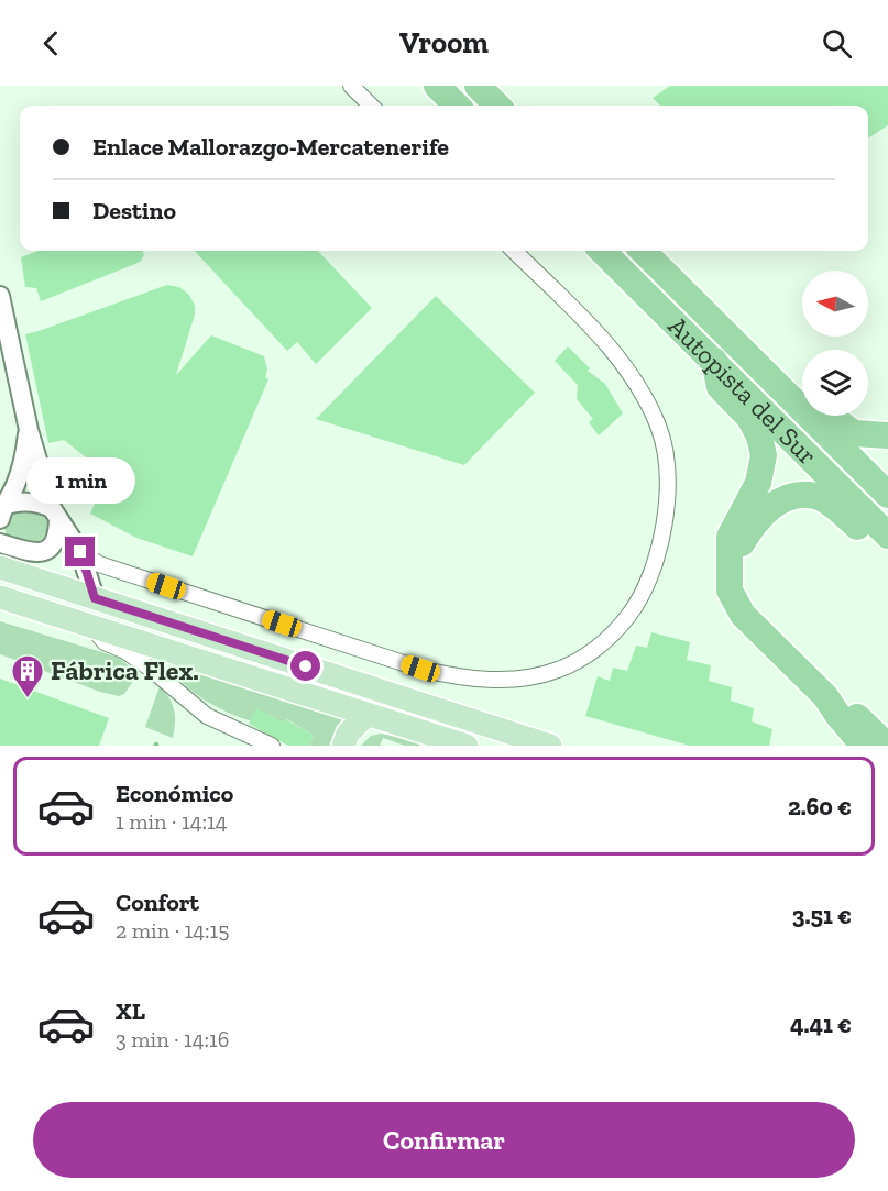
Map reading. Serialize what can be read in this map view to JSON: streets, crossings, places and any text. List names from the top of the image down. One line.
{"streets":{"highway":["Autopista del Sur"]},"places":{"building":["Fábrica Flex."]},"north":"left","page":{"header":"Vroom","banner":["Enlace Mallorazgo-Mercatenerife","Destino"],"bubble":"1 min","list":[{"name":"Económico","note":"1 min · 14:14","value":"2.60 €"},{"name":"Confort","note":"2 min · 14:15","value":"3.51 €"},{"name":"XL","note":"3 min · 14:16","value":"4.41 €"}],"buttons":"Confirmar"}}
